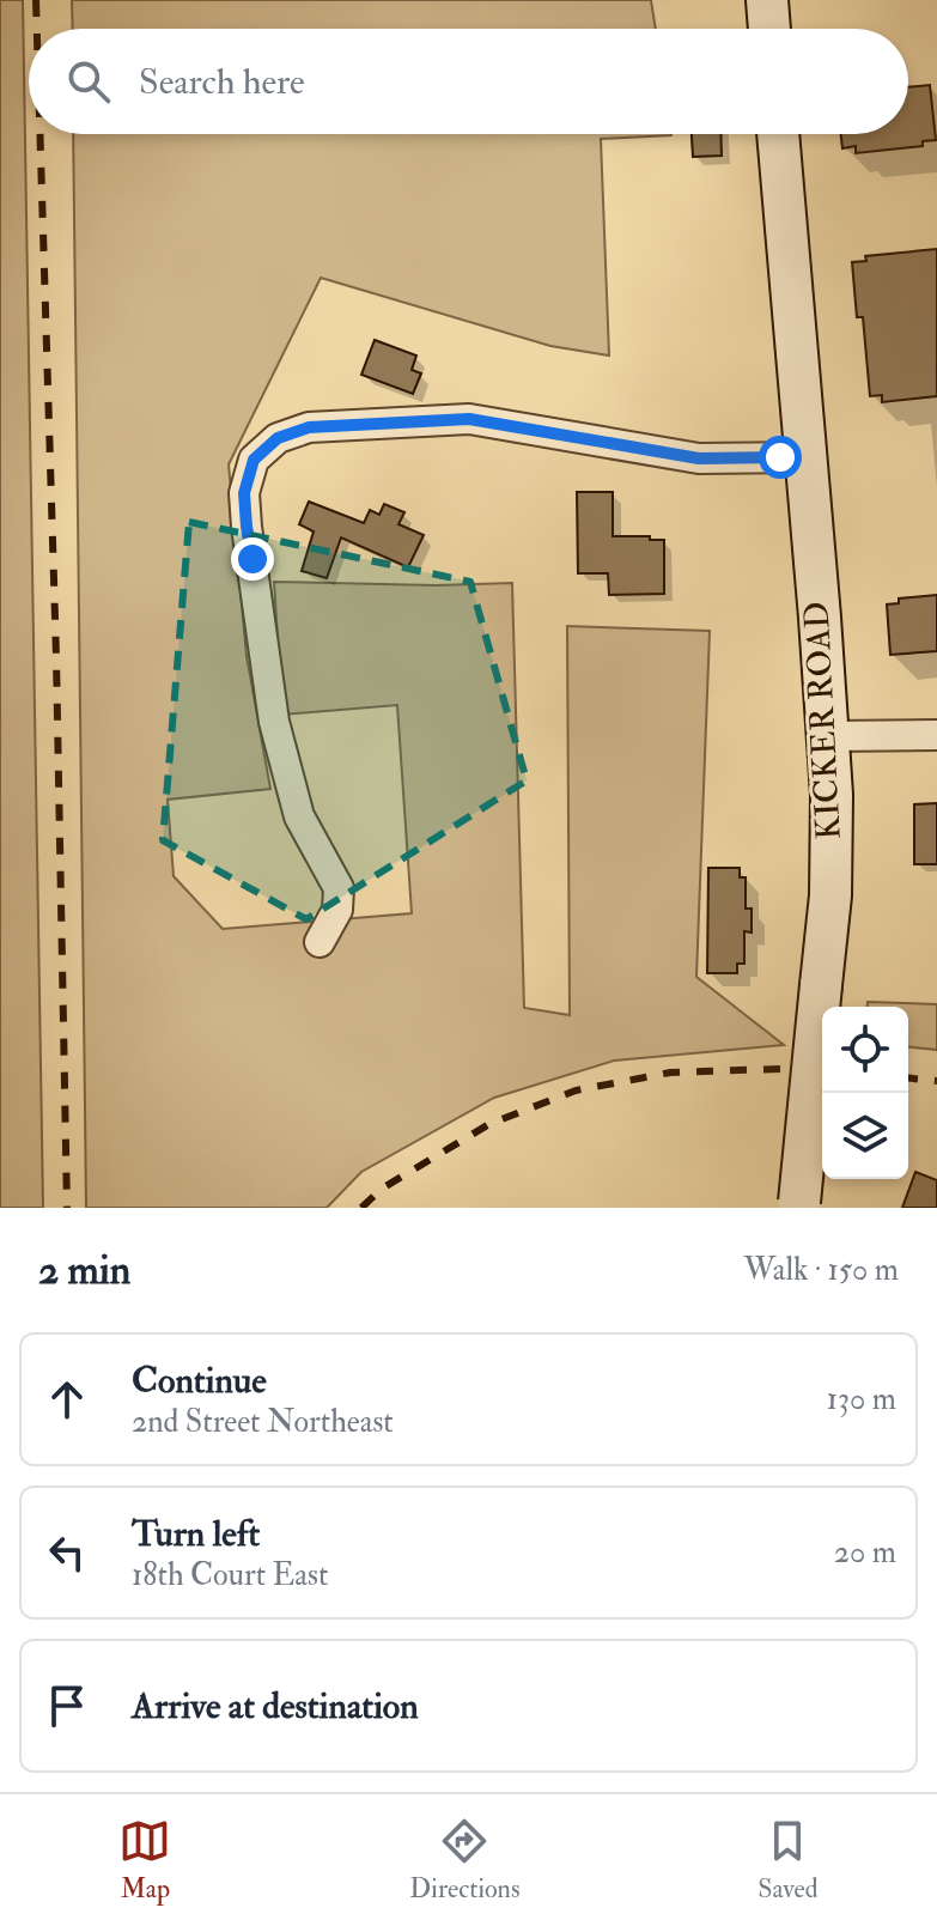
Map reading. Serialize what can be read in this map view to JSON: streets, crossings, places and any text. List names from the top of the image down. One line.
{"streets":{"main road":["KICKER ROAD"]},"page":{"search":"Search here","heading":["2 min","Walk · 150 m"],"list":[["Continue","2nd Street Northeast","130 m"],["Turn left","18th Court East","20 m"],"Arrive at destination"],"nav":["Map","Directions","Saved"]}}
